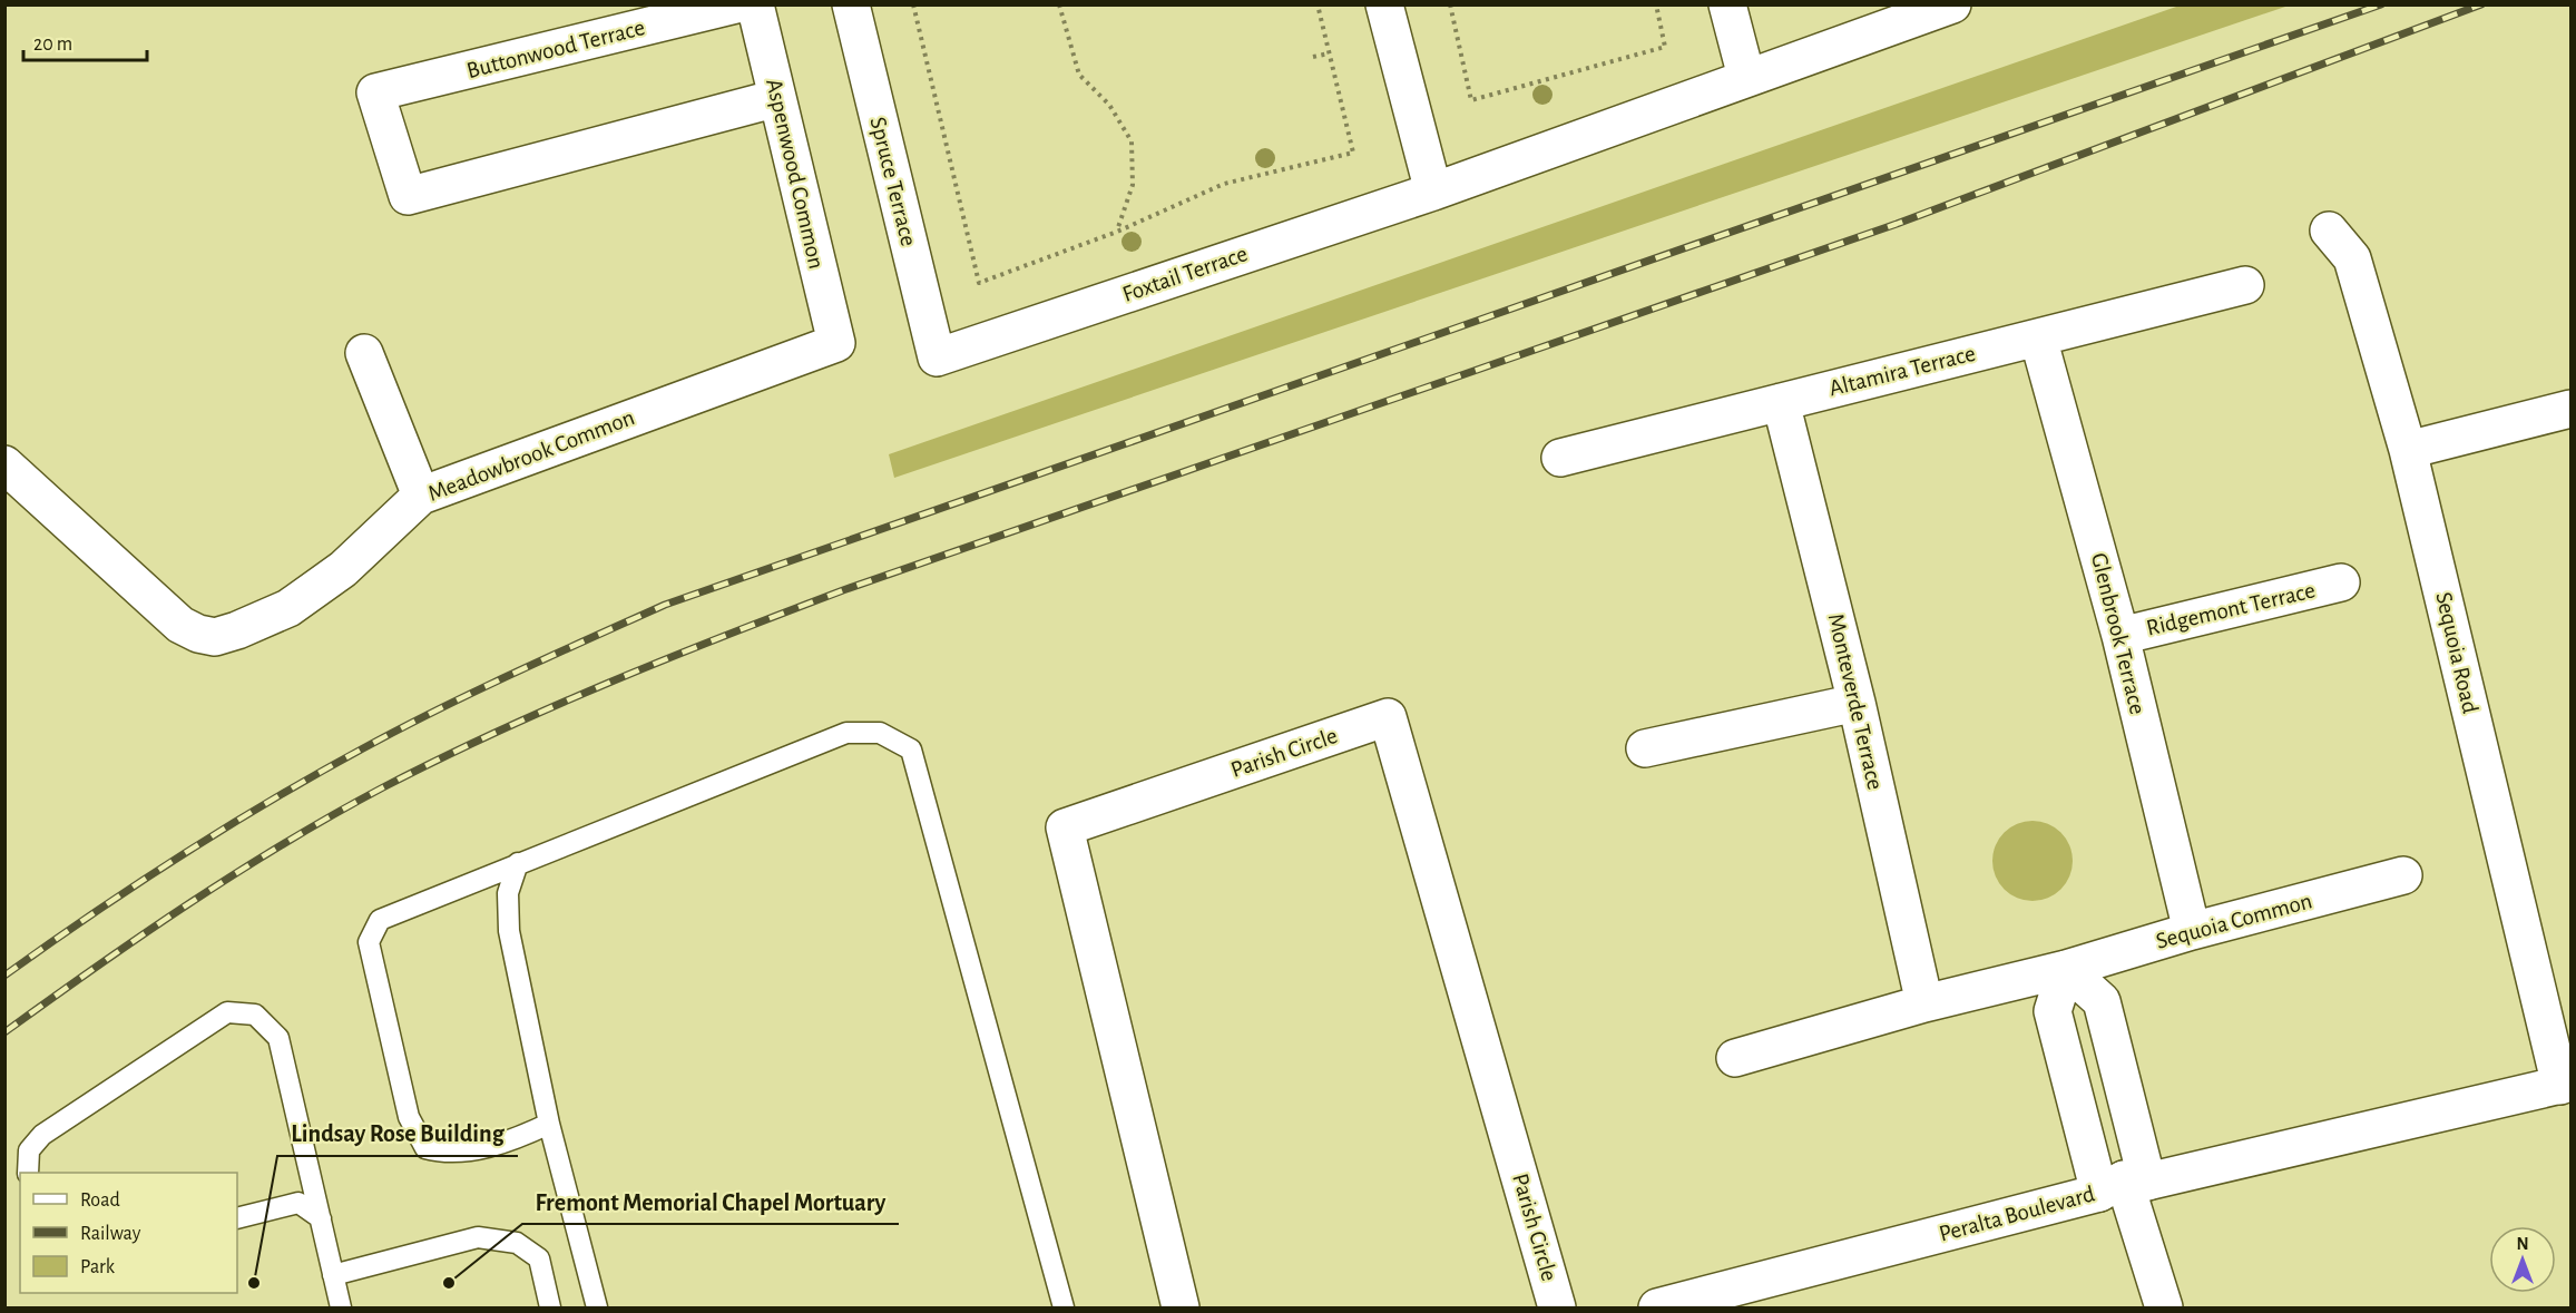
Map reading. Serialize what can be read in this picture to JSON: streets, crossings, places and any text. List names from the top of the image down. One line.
{"streets":{"street":["Buttonwood Terrace","Aspenwood Common","Spruce Terrace","Foxtail Terrace","Altamira Terrace","Meadowbrook Common","Ridgemont Terrace","Glenbrook Terrace","Sequoia Road","Monteverde Terrace","Parish Circle","Sequoia Common","Peralta Boulevard"]},"crossings":[["Buttonwood Terrace","Aspenwood Common"],["Aspenwood Common","Meadowbrook Common"],["Spruce Terrace","Foxtail Terrace"],["Altamira Terrace","Glenbrook Terrace"],["Altamira Terrace","Monteverde Terrace"],["Ridgemont Terrace","Glenbrook Terrace"],["Glenbrook Terrace","Sequoia Common"],["Sequoia Road","Peralta Boulevard"],["Monteverde Terrace","Sequoia Common"]],"places":["Lindsay Rose Building","Fremont Memorial Chapel Mortuary"],"legend":["Road","Railway","Park"],"scale_bar":"20 m","north":"top"}
